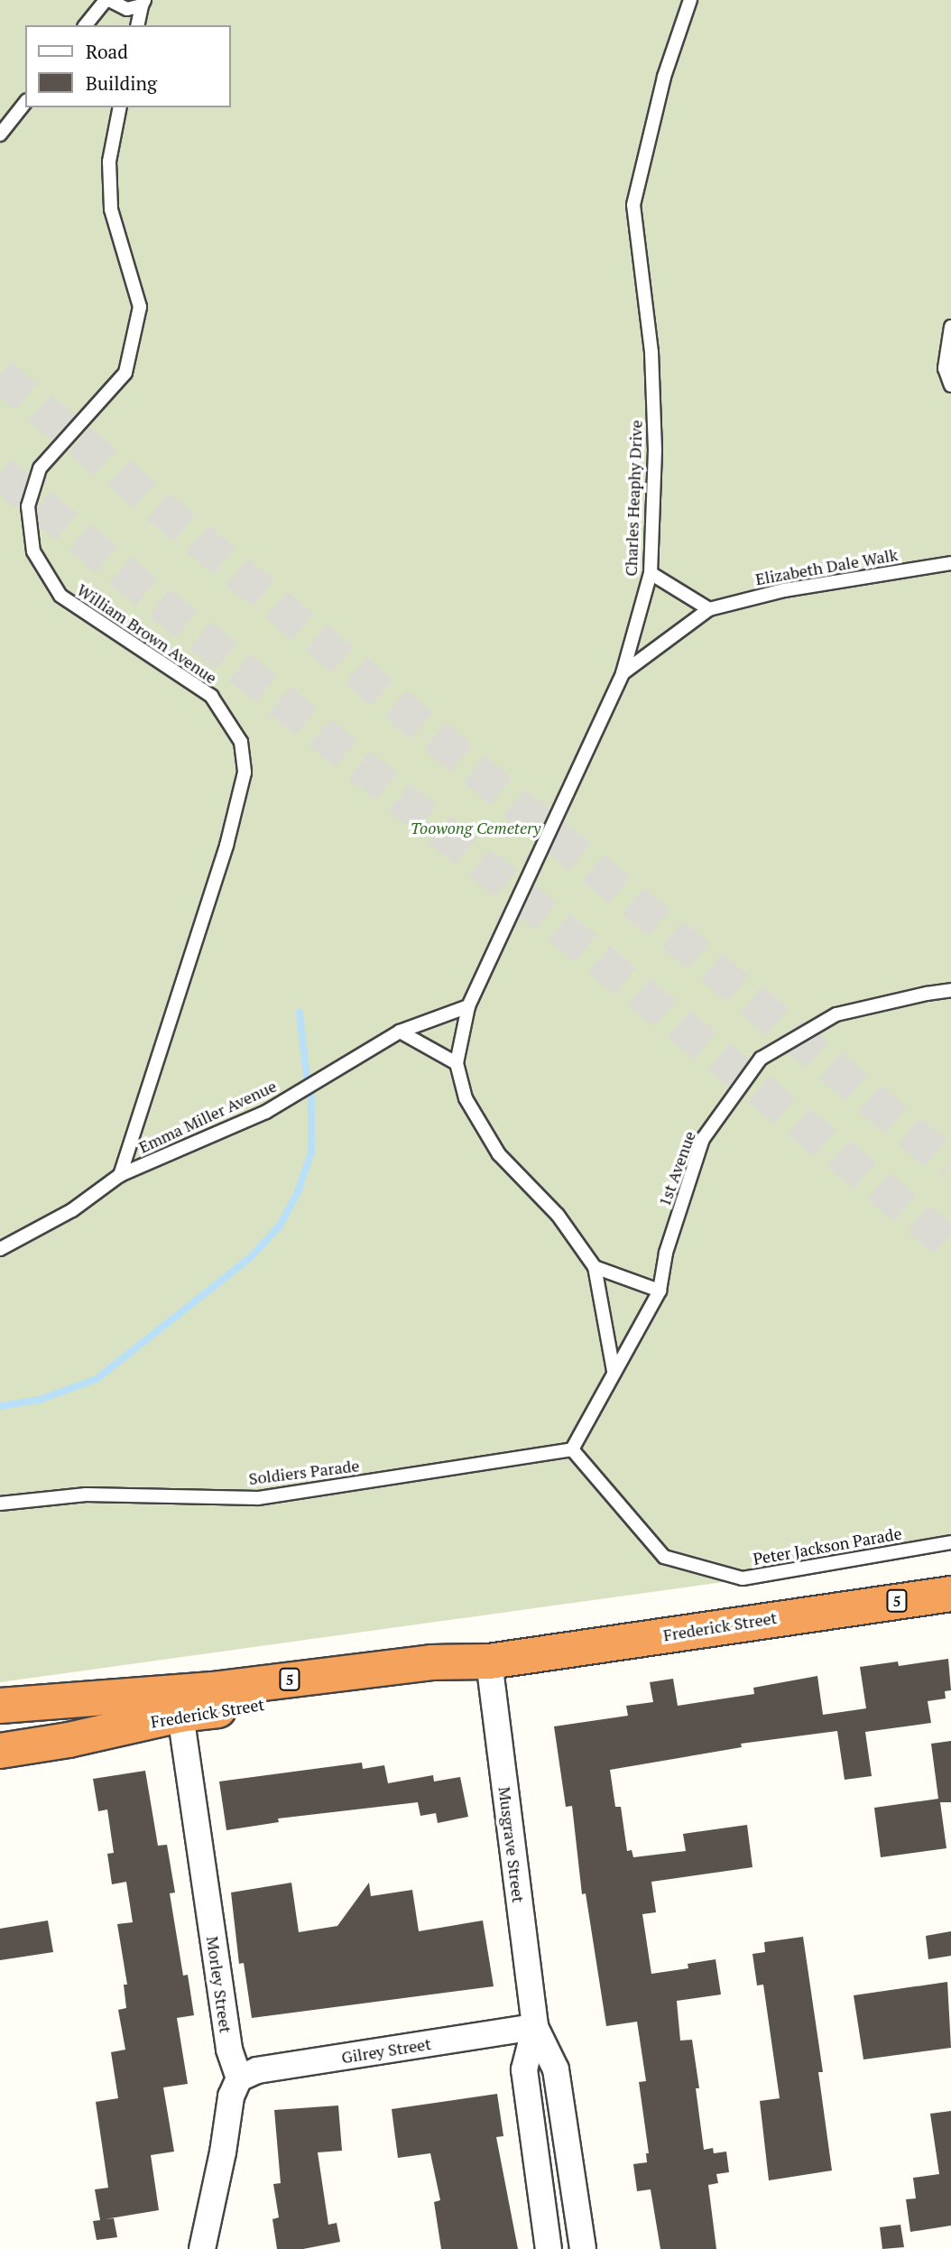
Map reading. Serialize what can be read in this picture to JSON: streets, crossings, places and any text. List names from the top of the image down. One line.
{"streets":{"highway":["5","Frederick Street"],"street":["Musgrave Street","Morley Street","Gilrey Street"],"lane":["Charles Heaphy Drive","Elizabeth Dale Walk","William Brown Avenue","Emma Miller Avenue","1st Avenue","Soldiers Parade","Peter Jackson Parade"]},"crossings":[["Charles Heaphy Drive","Emma Miller Avenue"],["William Brown Avenue","Emma Miller Avenue"],["1st Avenue","Soldiers Parade"],["1st Avenue","Peter Jackson Parade"],["Soldiers Parade","Peter Jackson Parade"],["5","Frederick Street"],["5","Morley Street"],["Frederick Street","Musgrave Street"],["Frederick Street","Morley Street"],["Musgrave Street","Gilrey Street"],["Morley Street","Gilrey Street"]],"parks":["Toowong Cemetery"],"legend":["Road","Building"]}
